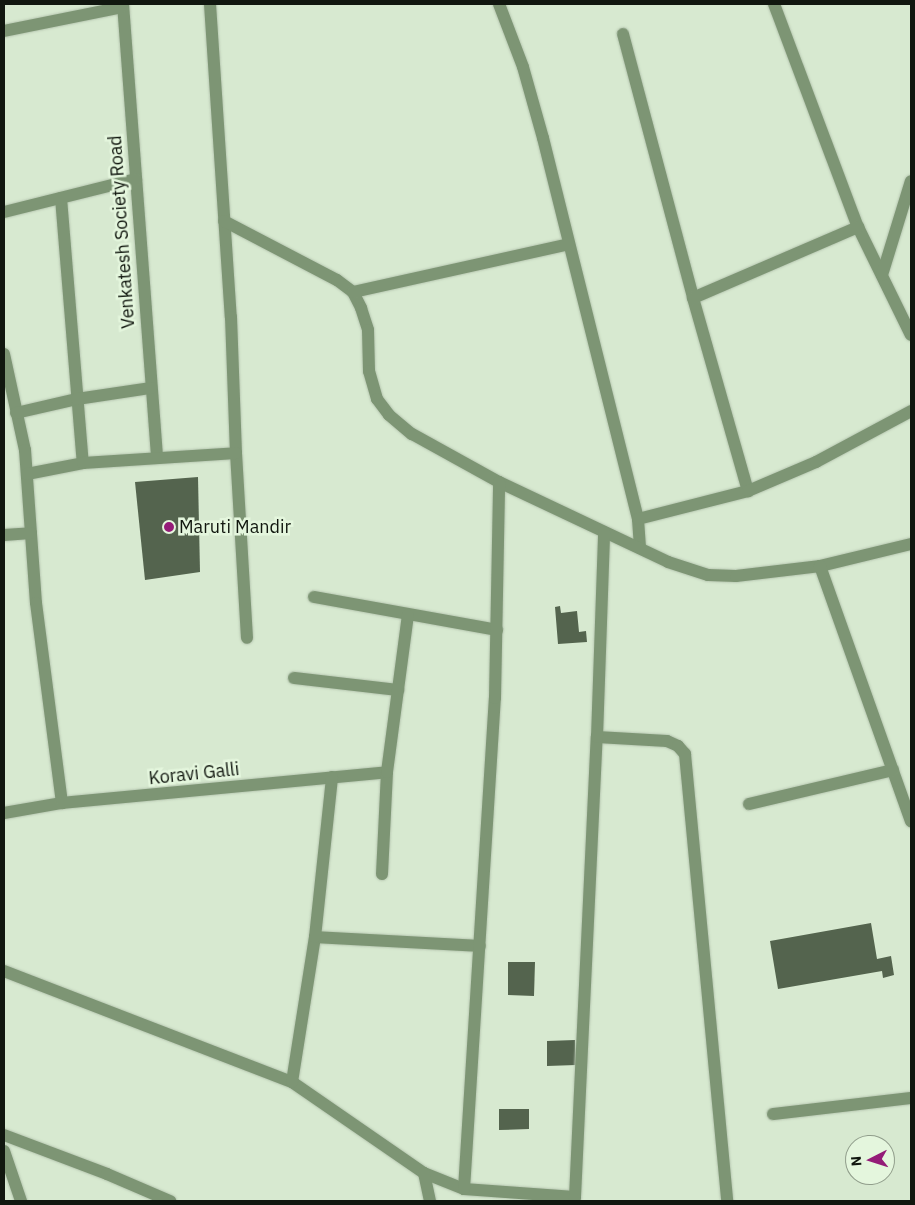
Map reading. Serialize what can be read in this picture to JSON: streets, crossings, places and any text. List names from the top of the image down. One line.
{"streets":{"street":["Venkatesh Society Road","Koravi Galli"]},"places":["Maruti Mandir"],"north":"left"}
